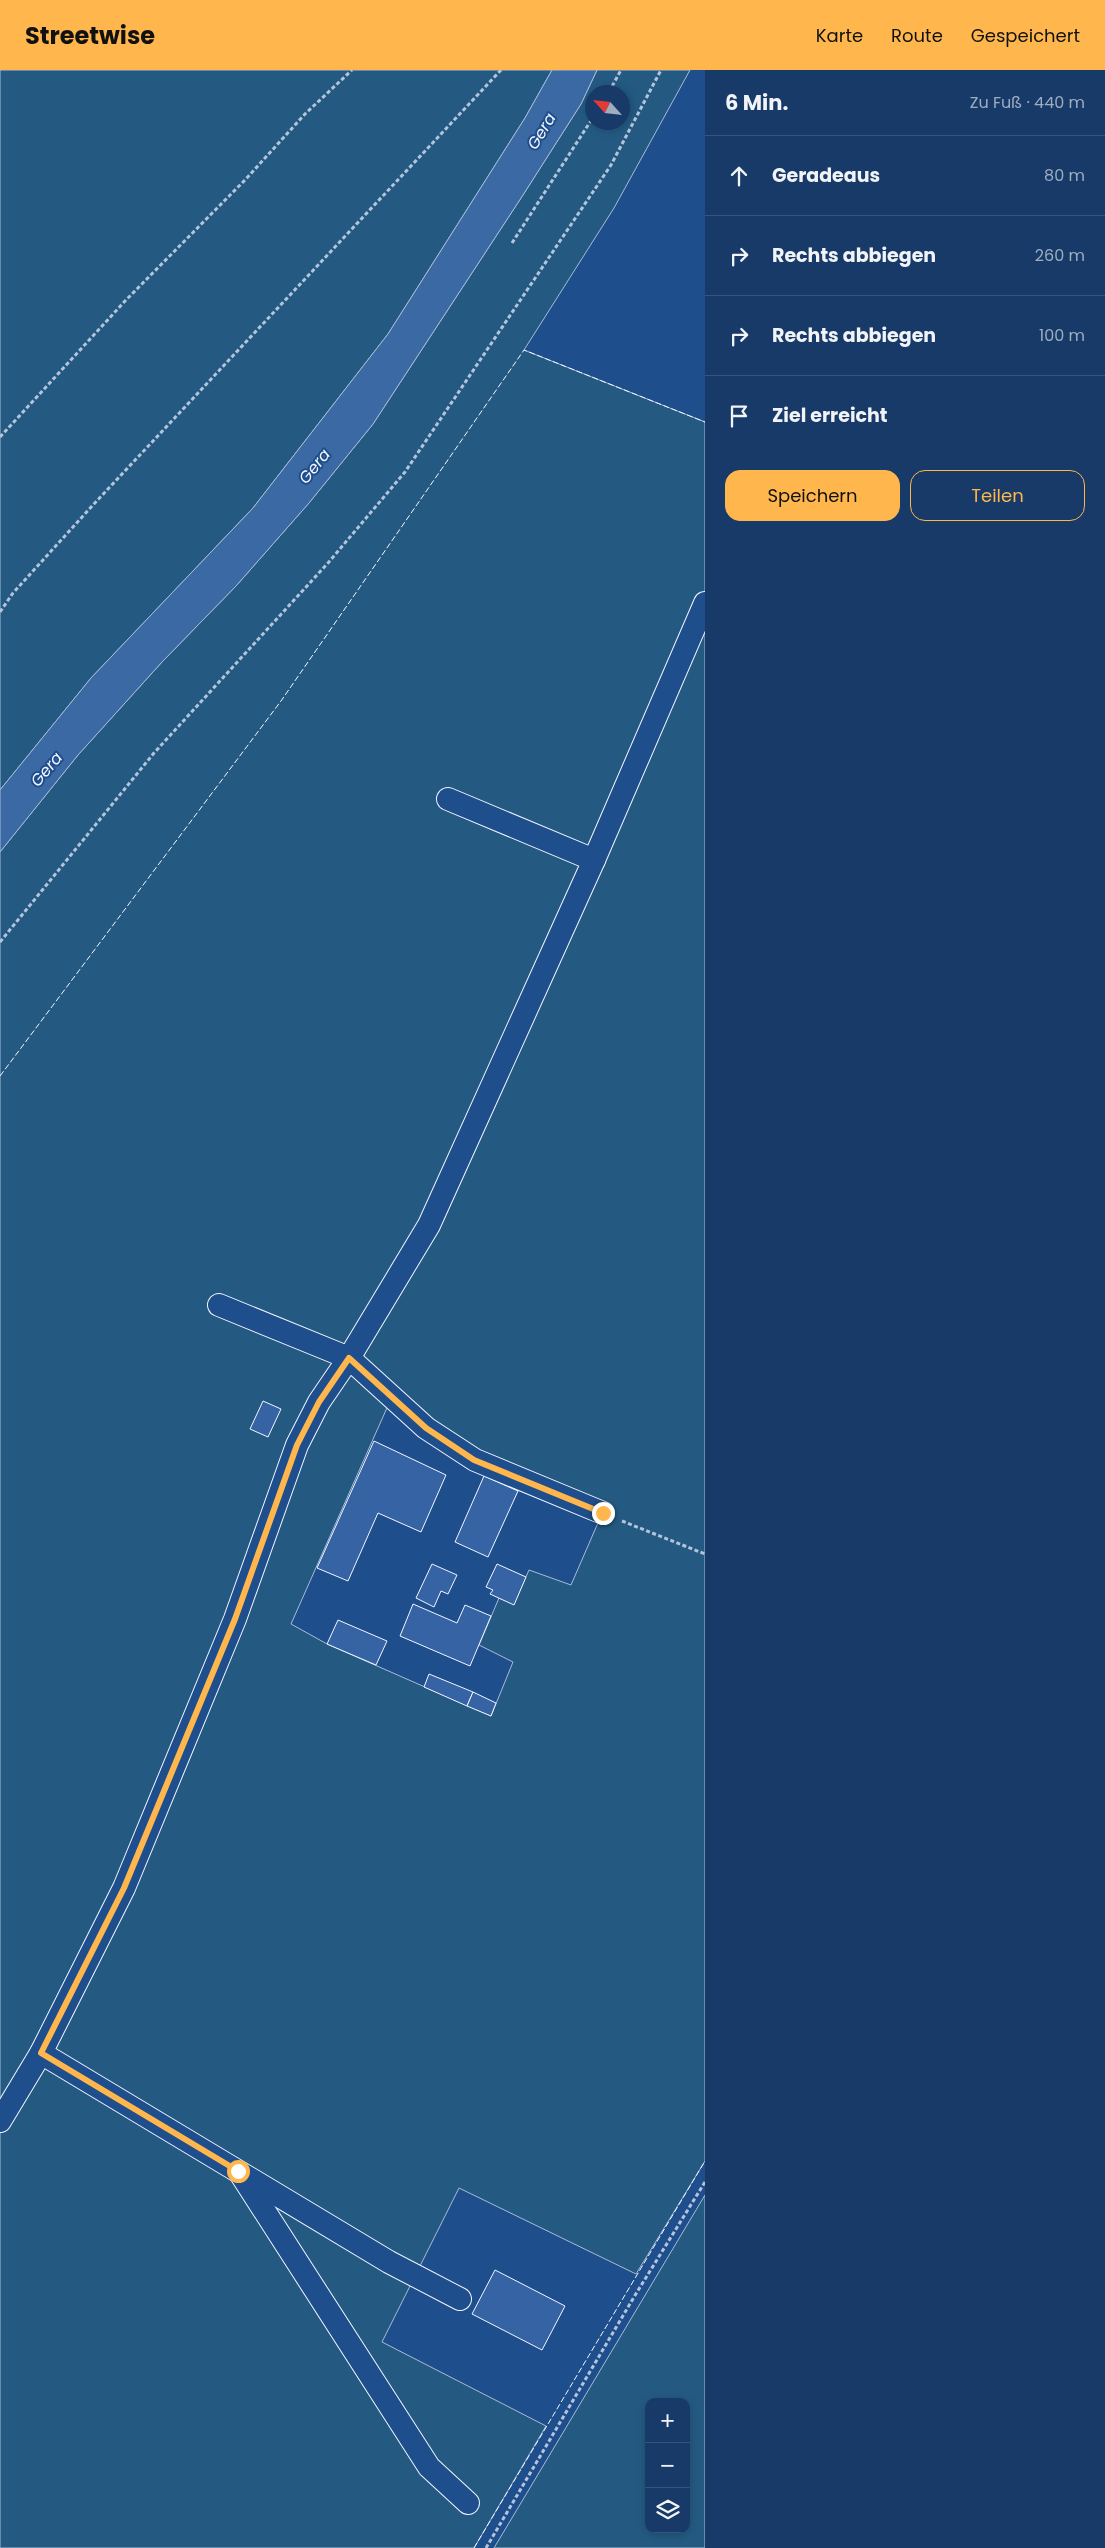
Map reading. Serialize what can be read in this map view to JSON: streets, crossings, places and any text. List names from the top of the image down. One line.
{"water":["Gera"],"north":"top left","page":{"header":"Streetwise","nav":["Karte","Route","Gespeichert"],"heading":["6 Min.","Zu Fuß · 440 m"],"list":[["Geradeaus","80 m"],["Rechts abbiegen","260 m"],["Rechts abbiegen","100 m"],"Ziel erreicht"],"buttons":["Speichern","Teilen"],"map_buttons":["+","−"]}}
